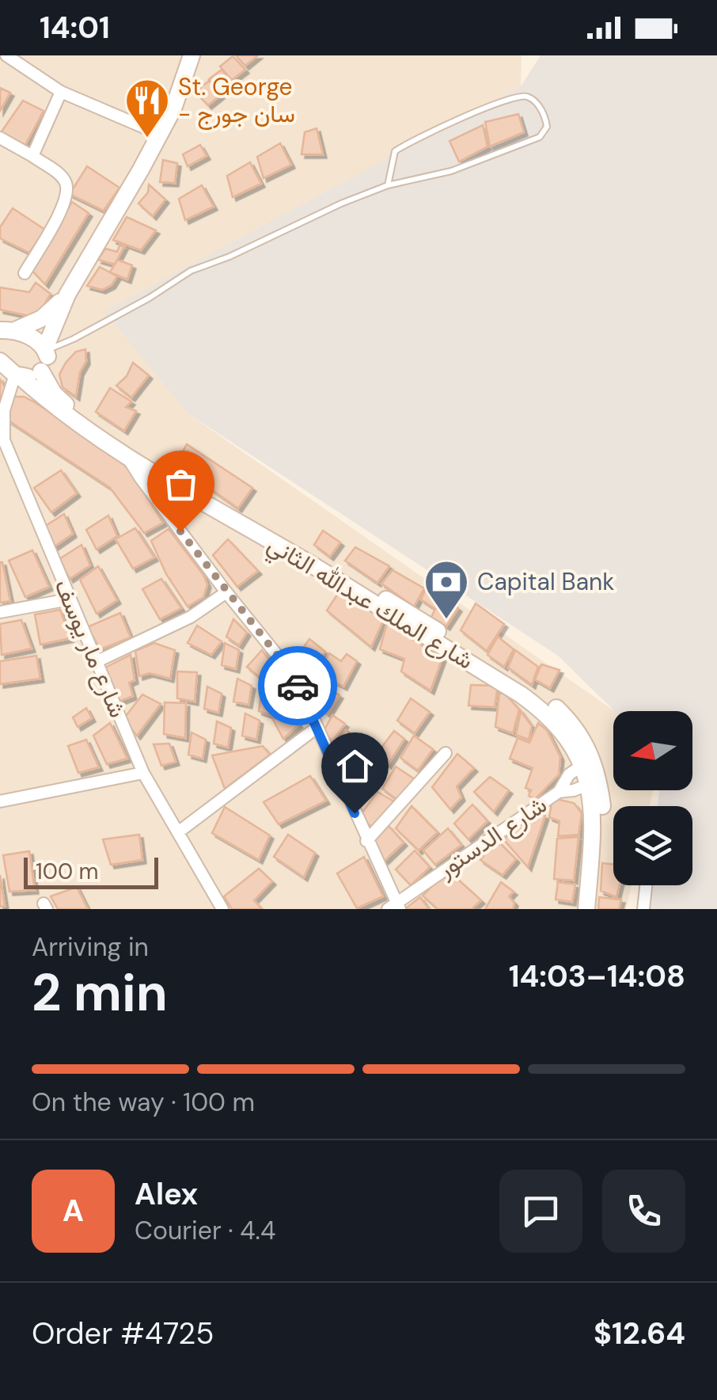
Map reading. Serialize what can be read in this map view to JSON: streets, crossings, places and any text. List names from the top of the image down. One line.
{"streets":{"main road":["شارع الملك عبدالله الثاني"],"street":["شارع مار يوسف","شارع الدستور"]},"crossings":[["شارع الملك عبدالله الثاني","شارع مار يوسف"],["شارع الملك عبدالله الثاني","شارع الدستور"]],"places":{"restaurant":["St. George - سان جورج"],"bank":["Capital Bank"]},"scale_bar":"100 m","north":"left","page":{"status":"14:01","scale":"100 m","heading":["2 min","Arriving in","14:03–14:08"],"panel":["Alex","Courier · 4.4","Order #4725","$12.64"],"bar":"On the way · 100 m","round":"A"}}
